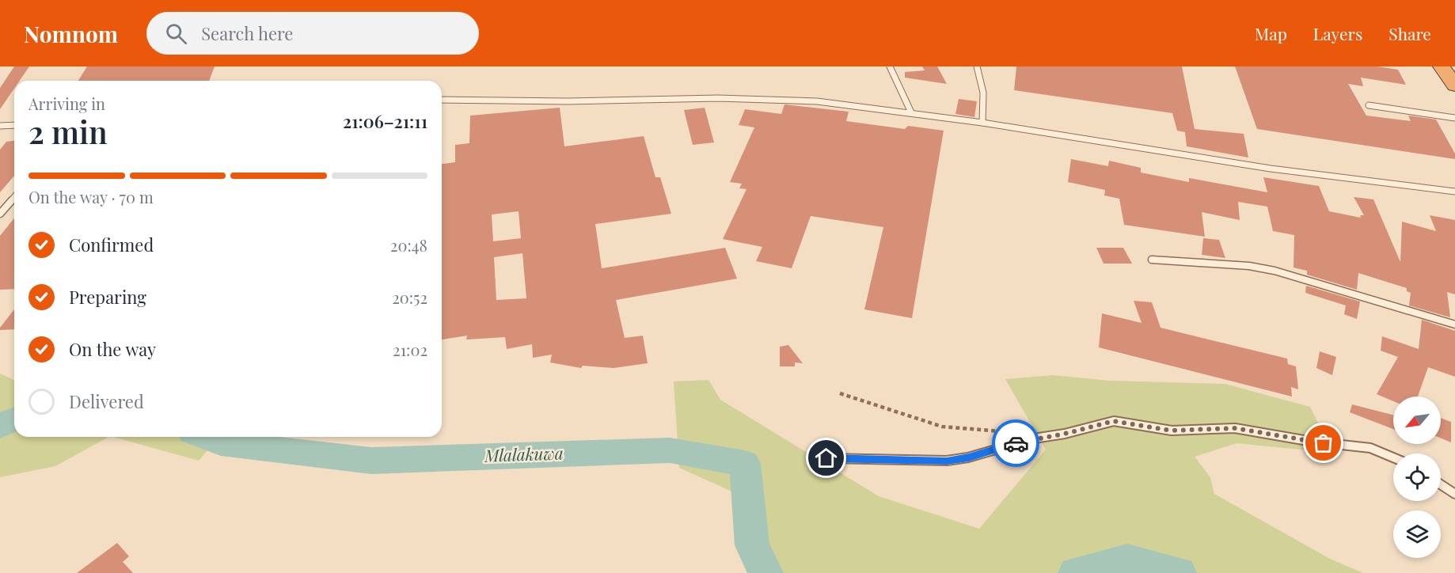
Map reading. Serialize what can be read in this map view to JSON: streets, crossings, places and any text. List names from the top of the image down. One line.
{"water":["Mlalakuwa"],"north":"bottom left","page":{"header":"Nomnom","search":"Search here","nav":["Map","Layers","Share"],"heading":["2 min","Arriving in","21:06–21:11"],"bar":"On the way · 70 m","list":[["Confirmed","20:48"],["Preparing","20:52"],["On the way","21:02"],"Delivered"]}}
